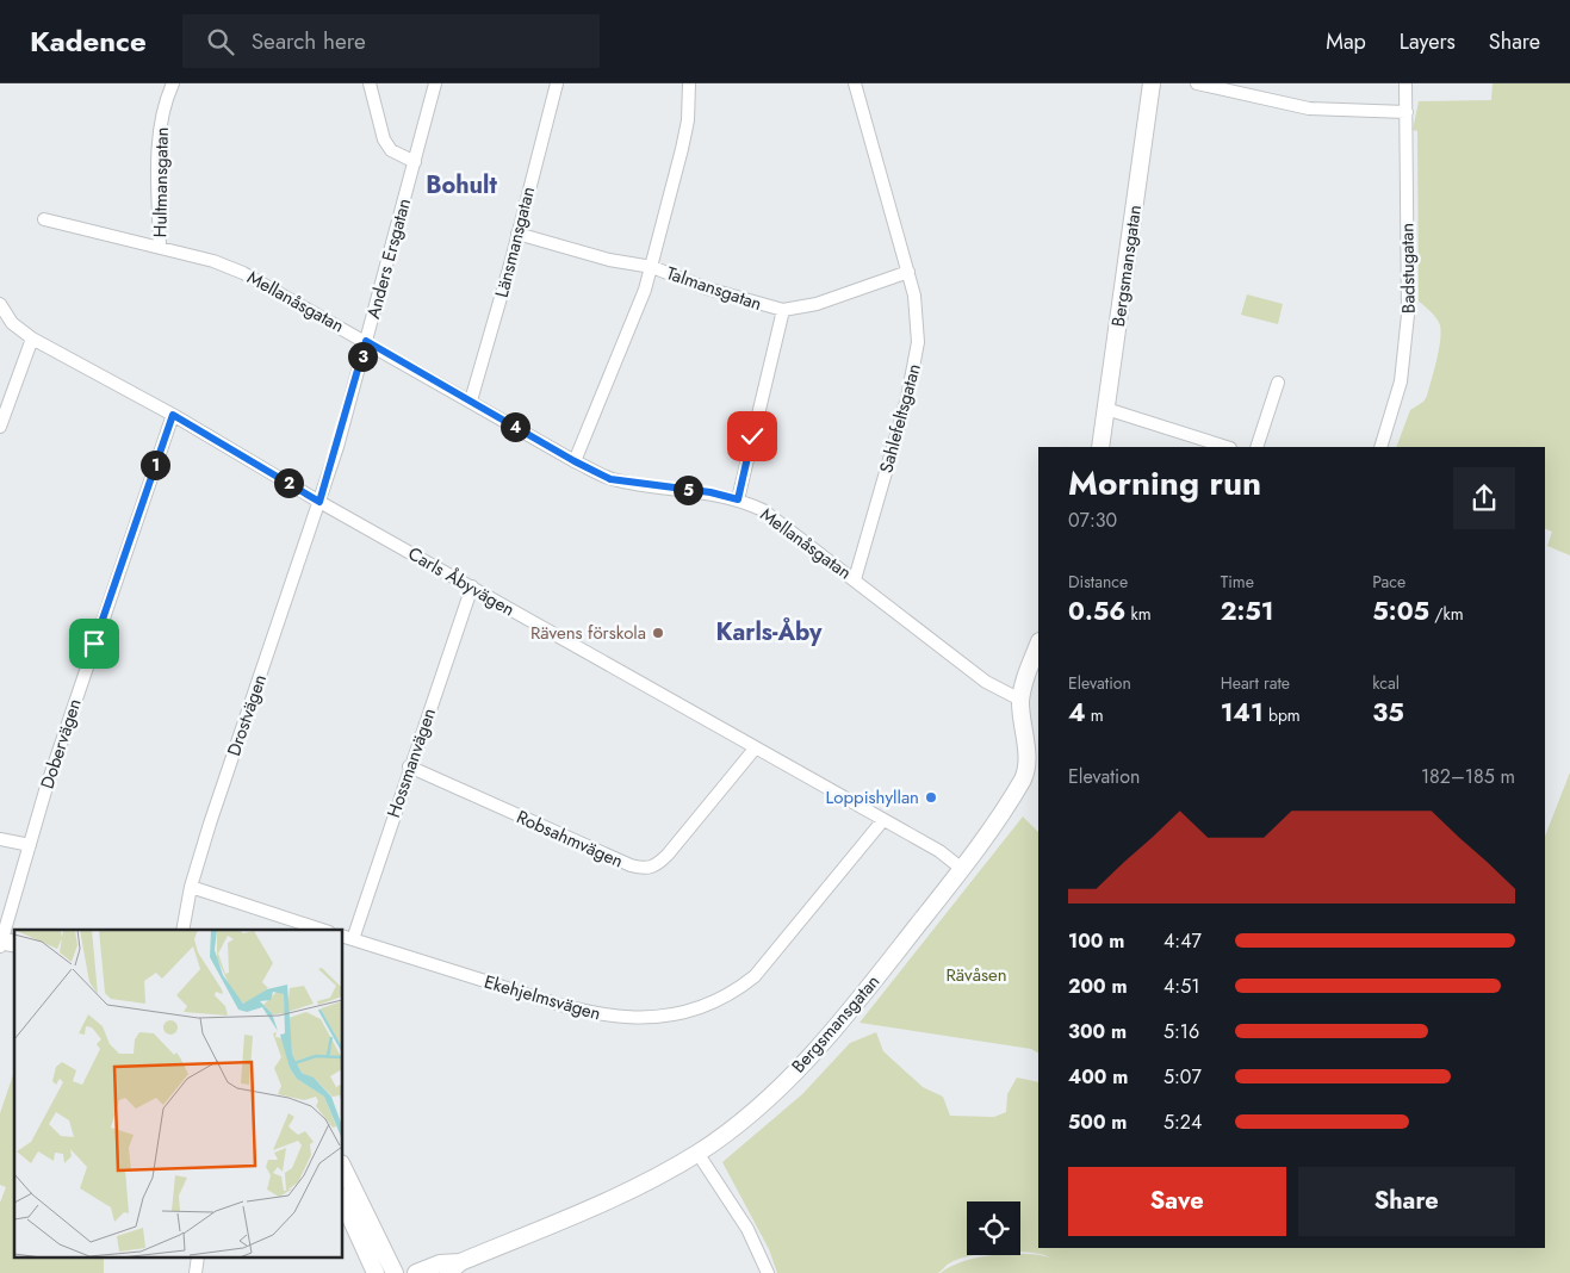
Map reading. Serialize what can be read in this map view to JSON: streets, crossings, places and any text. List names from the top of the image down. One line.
{"streets":{"street":["Hultmansgatan","Länsmansgatan","Anders Ersgatan","Bergsmansgatan","Badstugatan","Talmansgatan","Mellanåsgatan","Sahlefeltsgatan","Carls Åbyvägen","Drostvägen","Dobervägen","Hossmanvägen","Robsahmvägen","Ekehjelmsvägen"]},"crossings":[["Hultmansgatan","Mellanåsgatan"],["Länsmansgatan","Talmansgatan"],["Länsmansgatan","Mellanåsgatan"],["Anders Ersgatan","Mellanåsgatan"],["Anders Ersgatan","Carls Åbyvägen"],["Anders Ersgatan","Drostvägen"],["Bergsmansgatan","Mellanåsgatan"],["Bergsmansgatan","Carls Åbyvägen"],["Talmansgatan","Sahlefeltsgatan"],["Mellanåsgatan","Sahlefeltsgatan"],["Carls Åbyvägen","Drostvägen"],["Carls Åbyvägen","Dobervägen"],["Carls Åbyvägen","Hossmanvägen"],["Carls Åbyvägen","Robsahmvägen"],["Carls Åbyvägen","Ekehjelmsvägen"],["Hossmanvägen","Robsahmvägen"],["Hossmanvägen","Ekehjelmsvägen"]],"districts":["Bohult","Karls-Åby"],"parks":["Rävåsen"],"places":["Rävens förskola","Loppishyllan"],"page":{"header":"Kadence","search":"Search here","nav":["Map","Layers","Share"],"pins":["3","4","1","2","5"],"heading":["Morning run","07:30"],"stats":[["Distance","0.56 km"],["Time","2:51"],["Pace","5:05 /km"],["Elevation","4 m"],["Heart rate","141 bpm"],["kcal","35"]],"chart":["Elevation","182–185 m"],"list":[{"name":"100 m","note":"4:47"},{"name":"200 m","note":"4:51"},{"name":"300 m","note":"5:16"},{"name":"400 m","note":"5:07"},{"name":"500 m","note":"5:24"}],"buttons":["Save","Share"]}}
